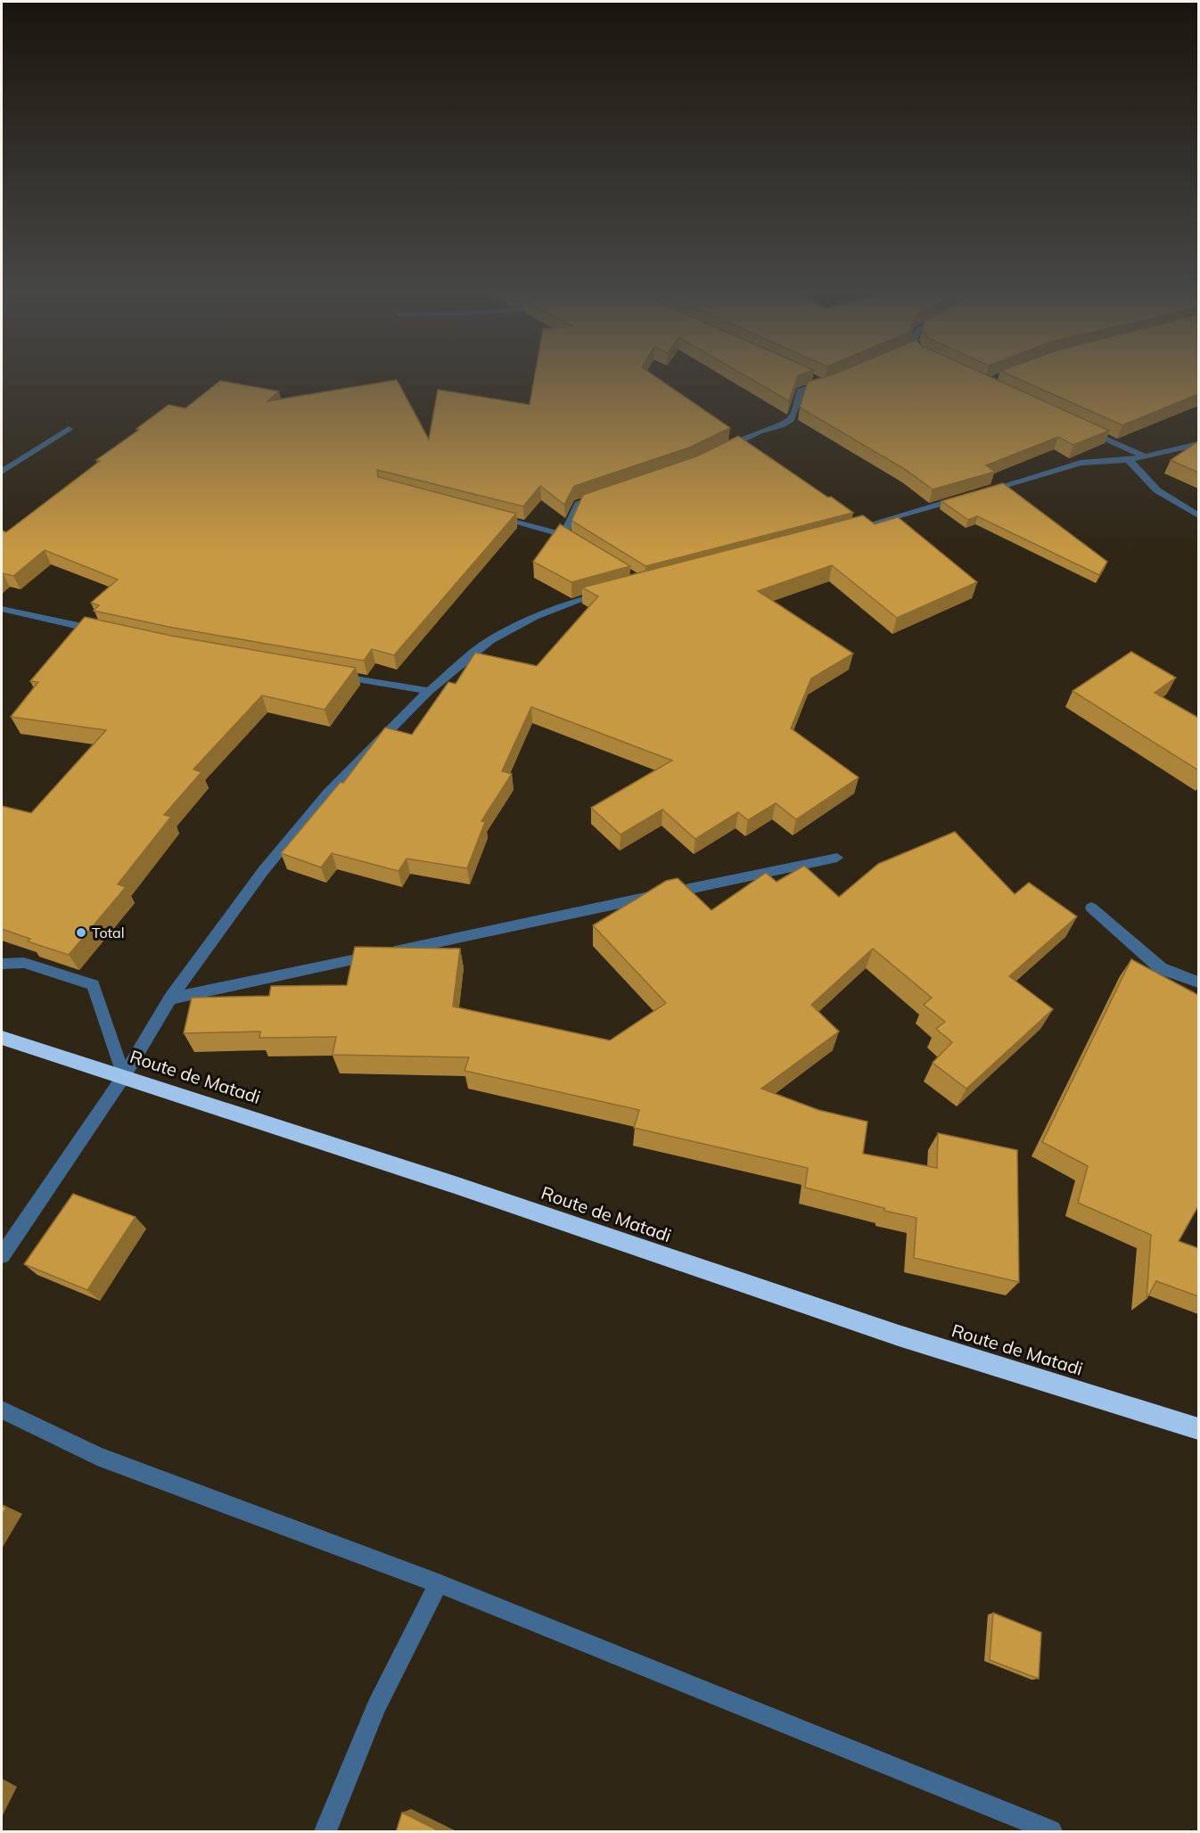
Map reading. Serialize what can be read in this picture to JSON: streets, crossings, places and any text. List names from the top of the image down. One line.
{"streets":{"highway":["Route de Matadi"]},"places":["Total"]}
